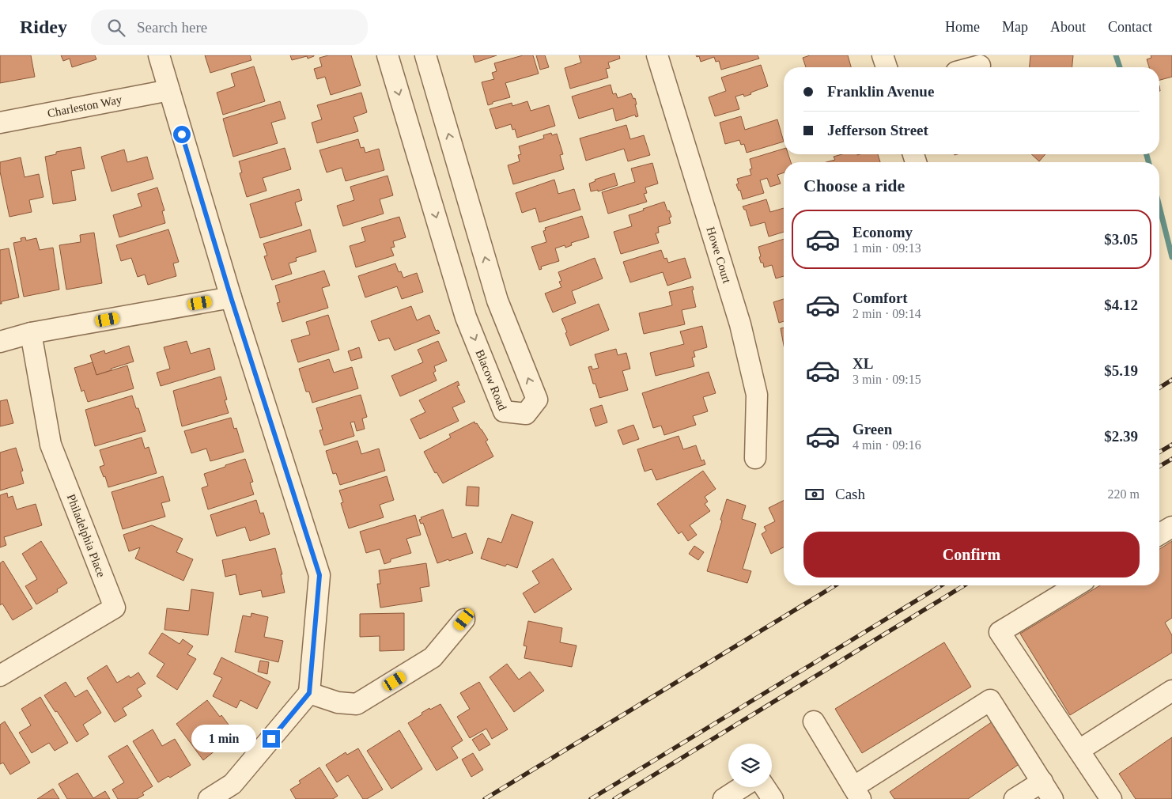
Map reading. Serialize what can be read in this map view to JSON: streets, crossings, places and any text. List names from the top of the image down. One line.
{"streets":{"street":["Charleston Way","Howe Court","Blacow Road","Philadelphia Place"]},"page":{"header":"Ridey","search":"Search here","nav":["Home","Map","About","Contact"],"banner":["Franklin Avenue","Jefferson Street"],"heading":"Choose a ride","list":[{"name":"Economy","note":"1 min · 09:13","value":"$3.05"},{"name":"Comfort","note":"2 min · 09:14","value":"$4.12"},{"name":"XL","note":"3 min · 09:15","value":"$5.19"},{"name":"Green","note":"4 min · 09:16","value":"$2.39"}],"pay":["Cash","220 m"],"buttons":"Confirm","bubble":"1 min"}}
